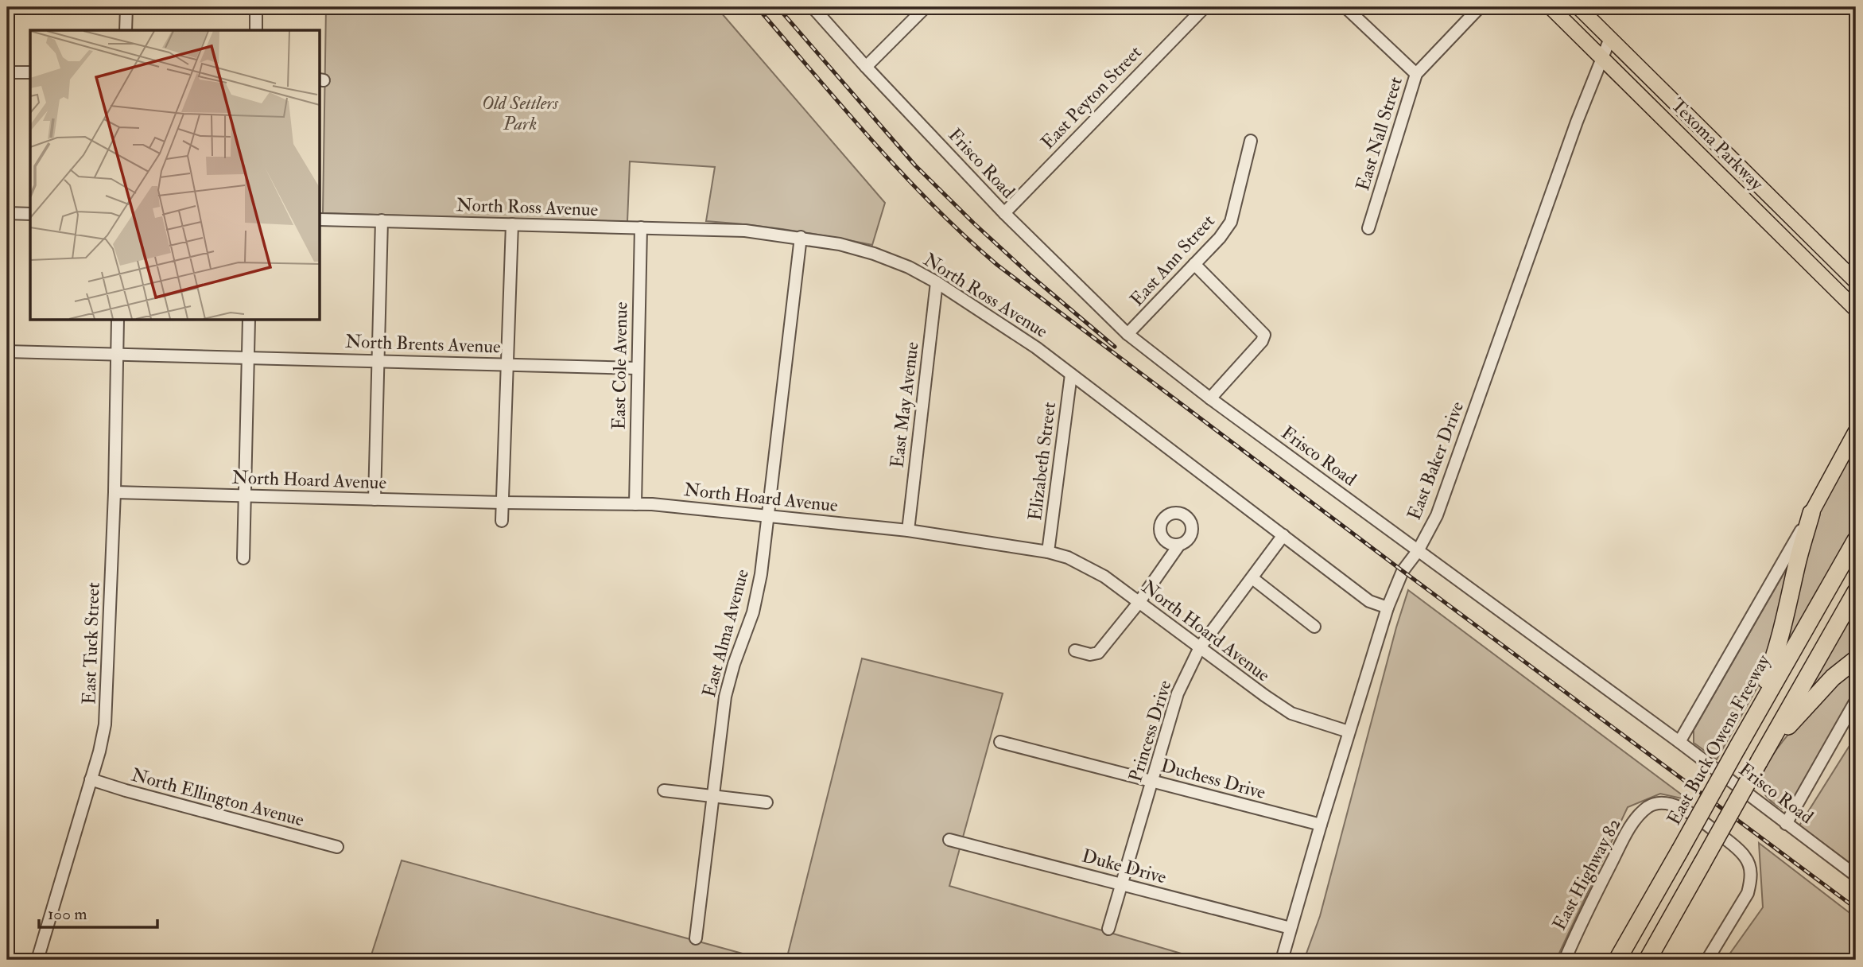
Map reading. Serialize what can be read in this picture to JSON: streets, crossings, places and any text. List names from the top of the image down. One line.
{"streets":{"highway":["East Buck Owens Freeway"],"main road":["Texoma Parkway"],"street":["East Peyton Street","East Nall Street","Frisco Road","North Ross Avenue","East Ann Street","North Brents Avenue","East Cole Avenue","East May Avenue","East Baker Drive","Elizabeth Street","North Hoard Avenue","East Alma Avenue","East Tuck Street","Princess Drive","Duchess Drive","North Ellington Avenue","Duke Drive","East Highway 82"]},"crossings":[["East Peyton Street","Frisco Road"],["Texoma Parkway","East Baker Drive"],["Frisco Road","East Ann Street"],["Frisco Road","East Baker Drive"],["North Ross Avenue","East Cole Avenue"],["North Ross Avenue","East May Avenue"],["North Ross Avenue","East Baker Drive"],["North Ross Avenue","Elizabeth Street"],["North Ross Avenue","East Alma Avenue"],["North Ross Avenue","Princess Drive"],["North Brents Avenue","East Cole Avenue"],["North Brents Avenue","East Tuck Street"],["East Cole Avenue","North Hoard Avenue"],["East May Avenue","North Hoard Avenue"],["East Baker Drive","North Hoard Avenue"],["East Baker Drive","Duchess Drive"],["East Baker Drive","Duke Drive"],["Elizabeth Street","North Hoard Avenue"],["North Hoard Avenue","East Alma Avenue"],["North Hoard Avenue","East Tuck Street"],["North Hoard Avenue","Princess Drive"],["East Tuck Street","North Ellington Avenue"],["Princess Drive","Duchess Drive"],["Princess Drive","Duke Drive"]],"parks":["Old Settlers Park"],"scale_bar":"100 m"}
